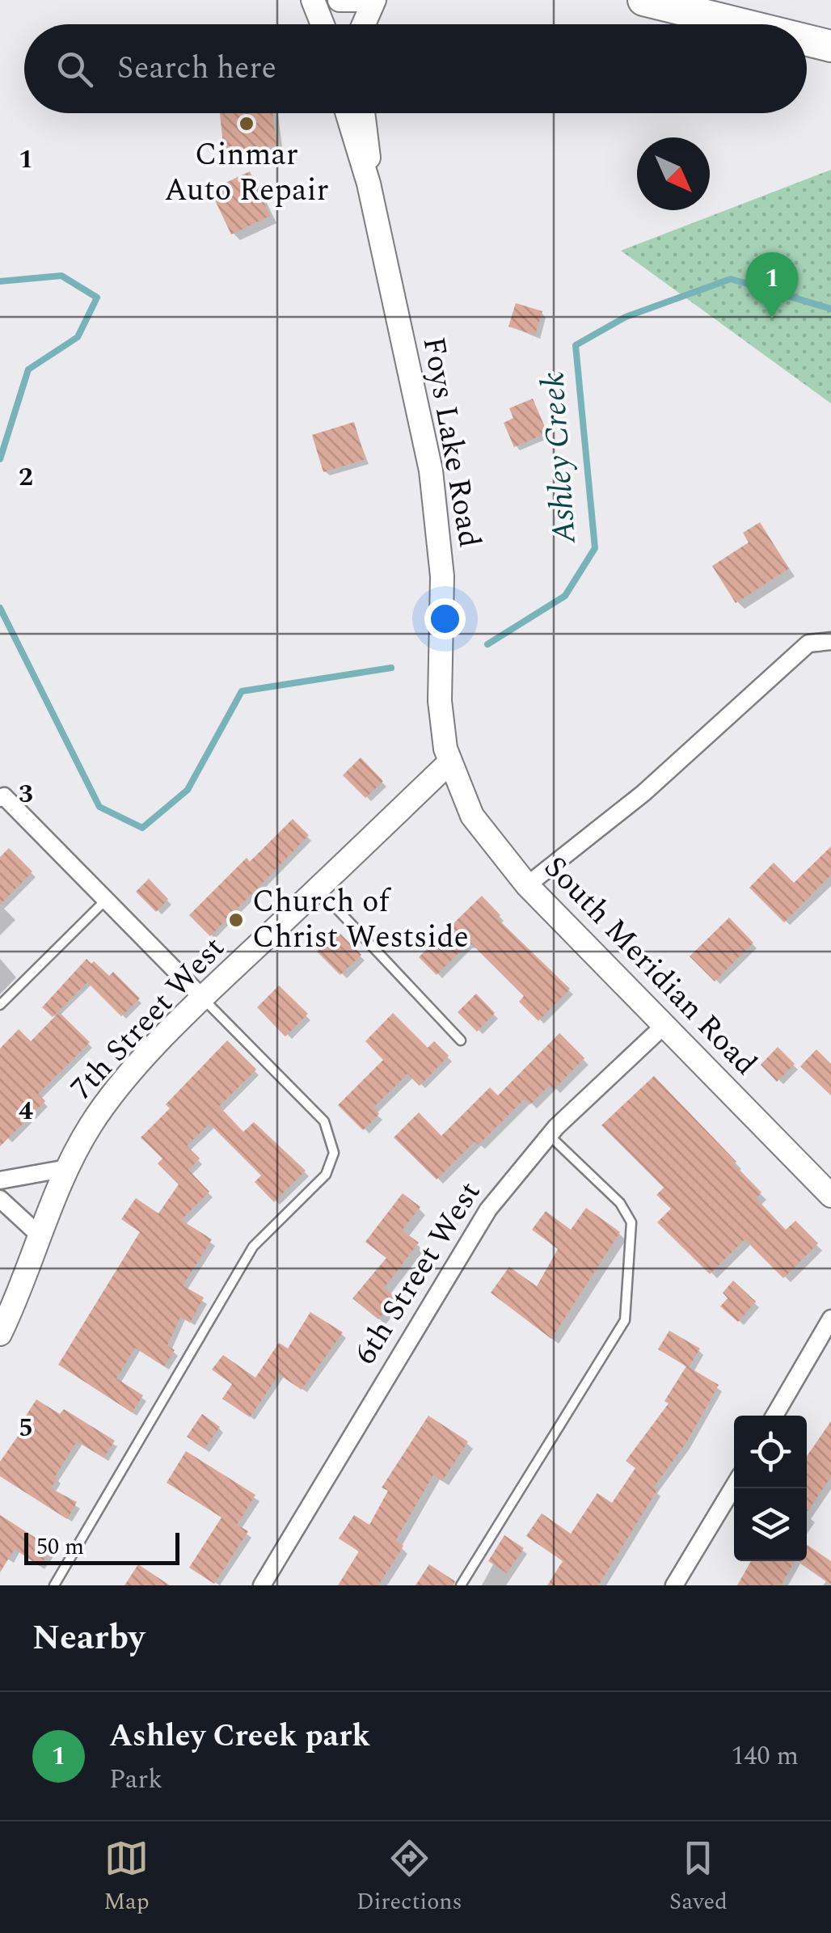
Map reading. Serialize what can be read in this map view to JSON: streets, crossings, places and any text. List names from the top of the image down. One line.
{"streets":{"street":["Foys Lake Road","South Meridian Road","7th Street West","6th Street West"]},"crossings":[["Foys Lake Road","South Meridian Road"],["Foys Lake Road","7th Street West"],["South Meridian Road","7th Street West"],["South Meridian Road","6th Street West"]],"water":["Ashley Creek"],"places":["Cinmar Auto Repair","Church of Christ Westside"],"scale_bar":"50 m","north":"bottom right","page":{"search":"Search here","pins":"1","scale":"50 m","heading":"Nearby","list":[{"mark":"1","name":"Ashley Creek park","note":"Park","value":"140 m"}],"nav":["Map","Directions","Saved"]},"grid":{"rows":["1","2","3","4","5"]}}
